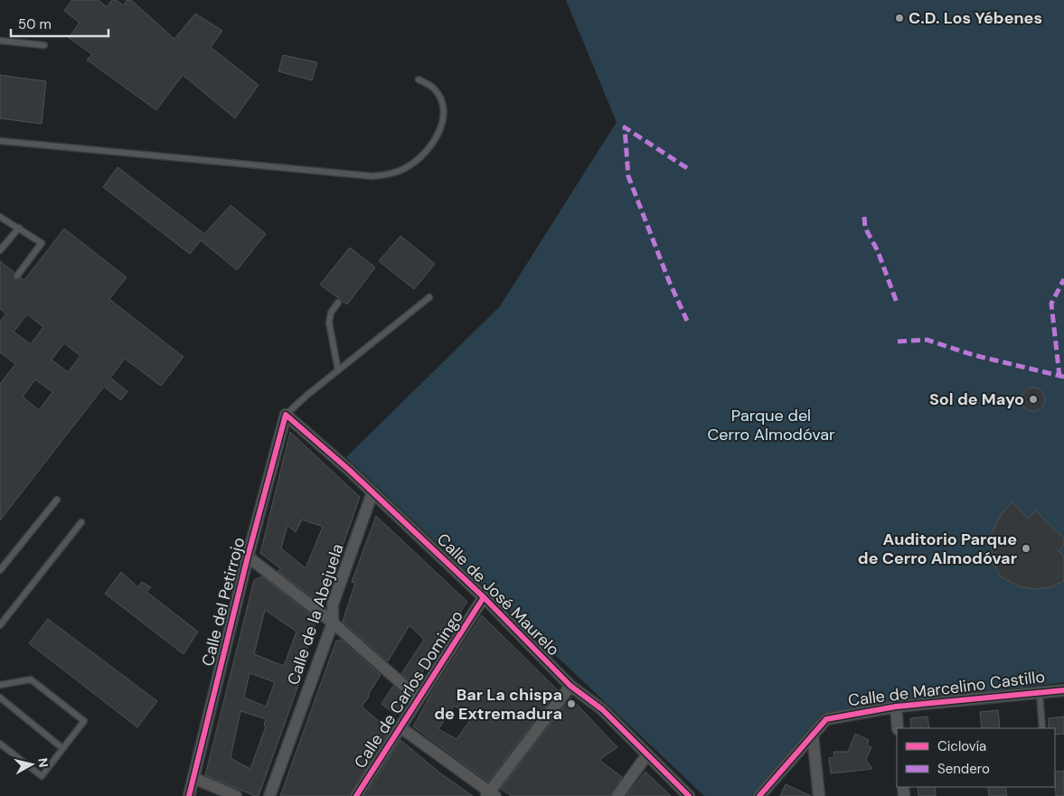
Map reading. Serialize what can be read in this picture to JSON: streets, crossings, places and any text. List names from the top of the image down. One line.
{"streets":{"street":["Calle de José Maurelo","Calle del Petirrojo","Calle de la Abejuela","Calle de Marcelino Castillo","Calle de Carlos Domingo"]},"crossings":[["Calle de José Maurelo","Calle del Petirrojo"],["Calle de José Maurelo","Calle de la Abejuela"],["Calle de José Maurelo","Calle de Carlos Domingo"]],"parks":["Parque del Cerro Almodóvar"],"places":["C.D. Los Yébenes","Sol de Mayo","Auditorio Parque de Cerro Almodóvar","Bar La chispa de Extremadura"],"legend":["Ciclovía","Sendero"],"scale_bar":"50 m","north":"right"}
